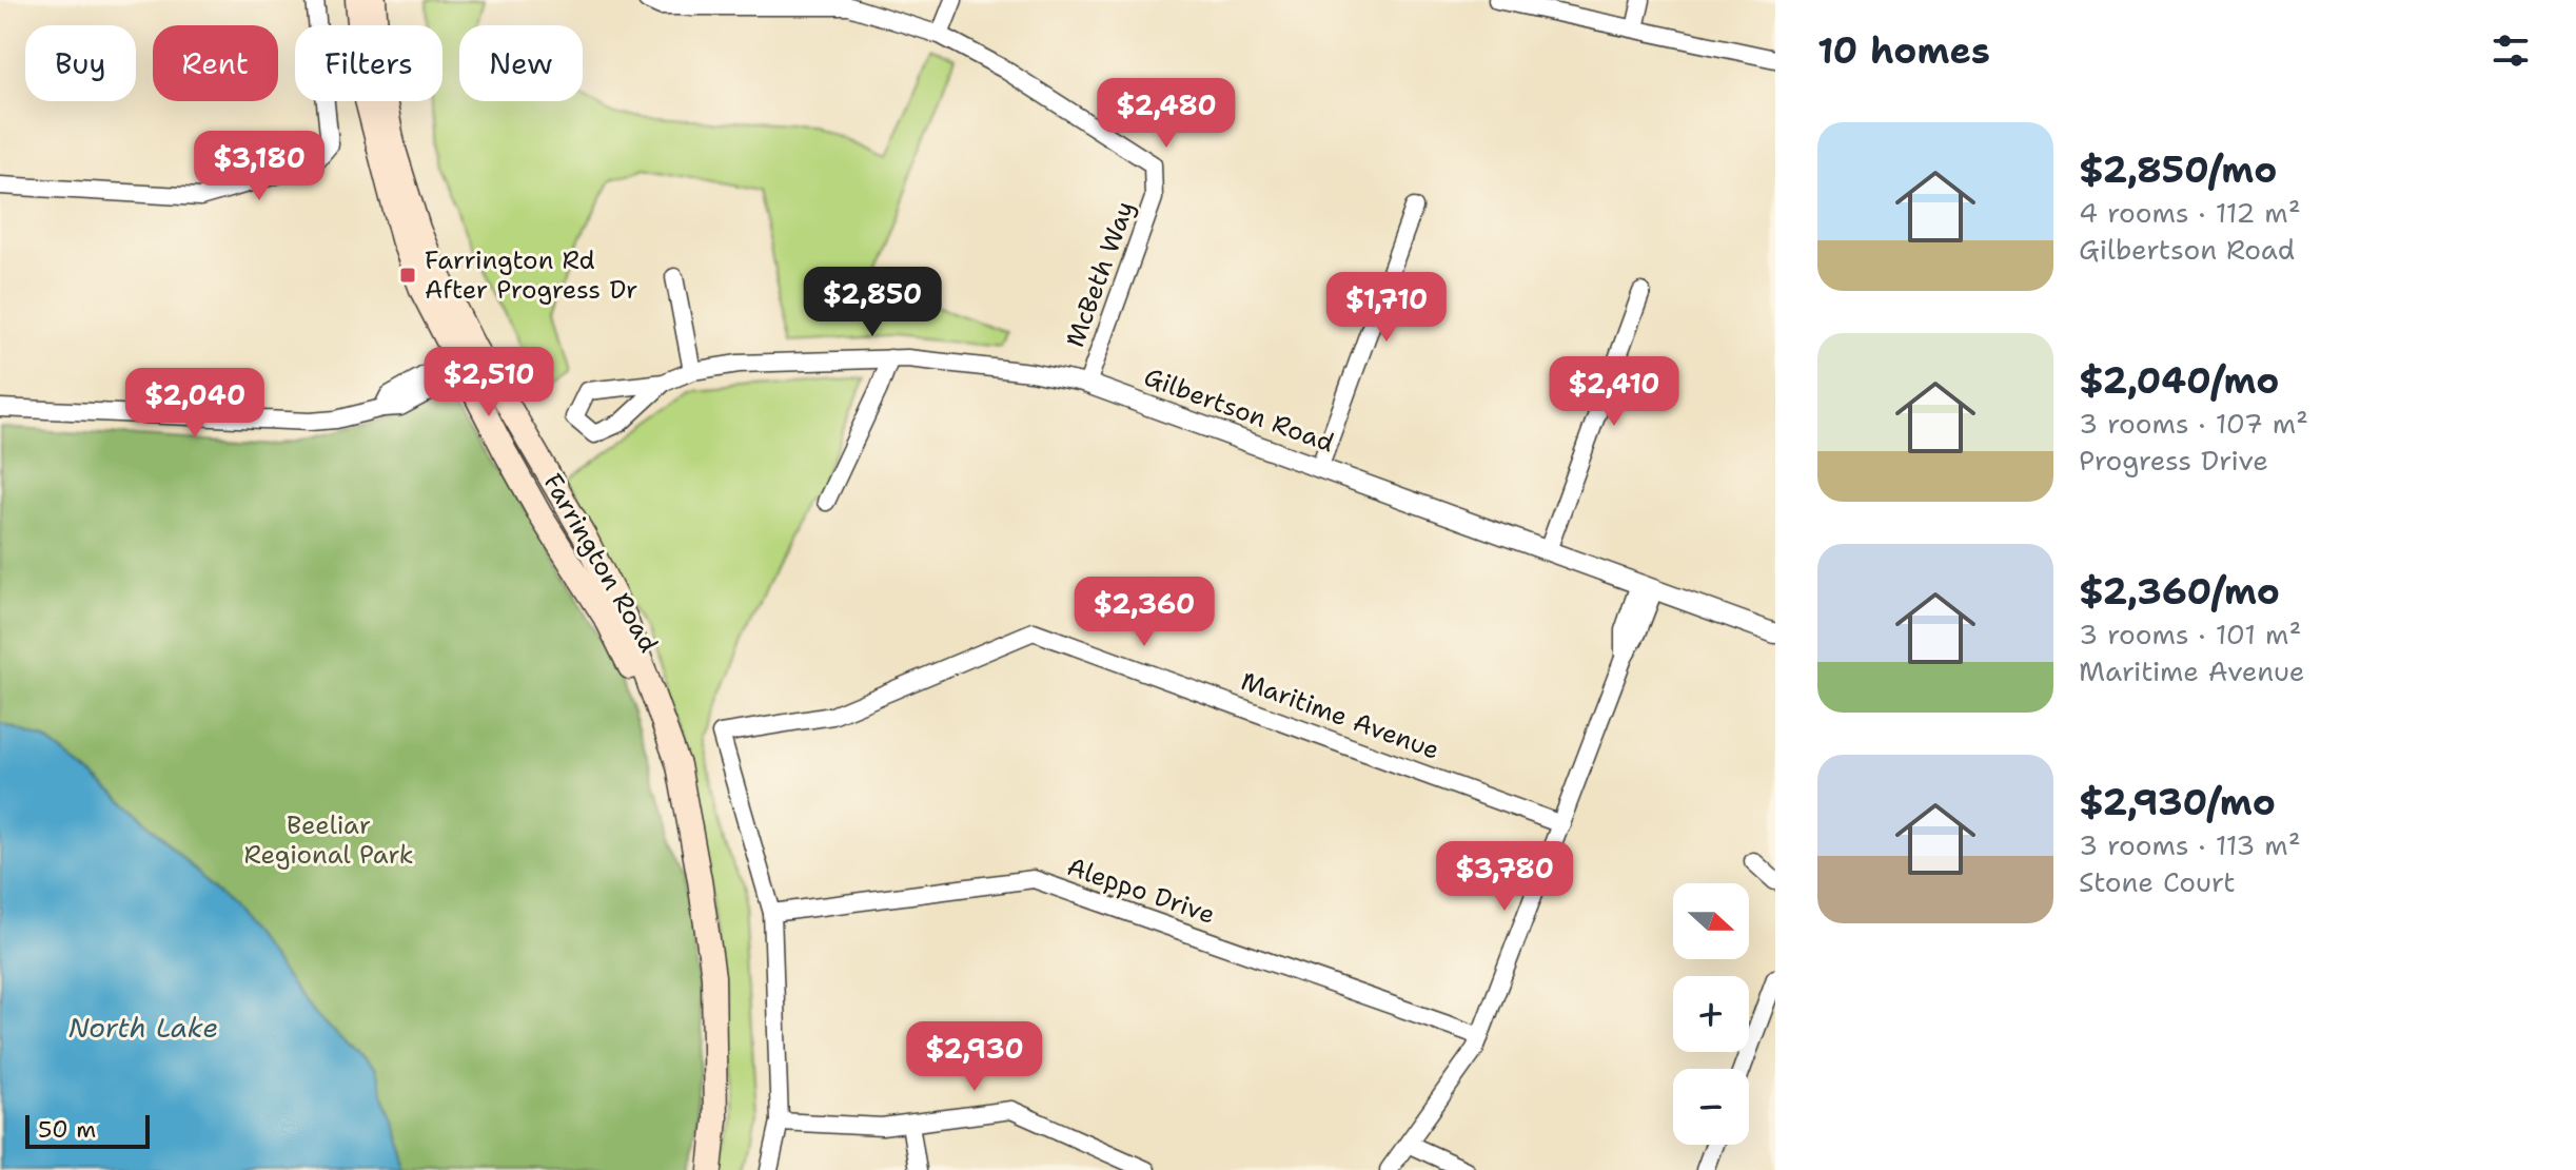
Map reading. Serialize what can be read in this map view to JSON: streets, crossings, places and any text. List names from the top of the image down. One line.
{"streets":{"main road":["Farrington Road"],"street":["McBeth Way","Gilbertson Road","Maritime Avenue","Aleppo Drive"]},"crossings":[["McBeth Way","Gilbertson Road"],["Maritime Avenue","Aleppo Drive"]],"water":["North Lake"],"parks":["Beeliar Regional Park"],"places":{"transit":["Farrington Rd After Progress Dr"]},"scale_bar":"50 m","north":"right","page":{"heading":"10 homes","chip":["Buy","Rent","Filters","New"],"price":["$2,480","$3,180","$2,850","$1,710","$2,510","$2,410","$2,040","$2,360","$3,780","$2,930"],"list":[{"name":"$2,850/mo","note":"4 rooms · 112 m² · Gilbertson Road"},{"name":"$2,040/mo","note":"3 rooms · 107 m² · Progress Drive"},{"name":"$2,360/mo","note":"3 rooms · 101 m² · Maritime Avenue"},{"name":"$2,930/mo","note":"3 rooms · 113 m² · Stone Court"}],"map_buttons":["+","−"],"scale":"50 m"}}
